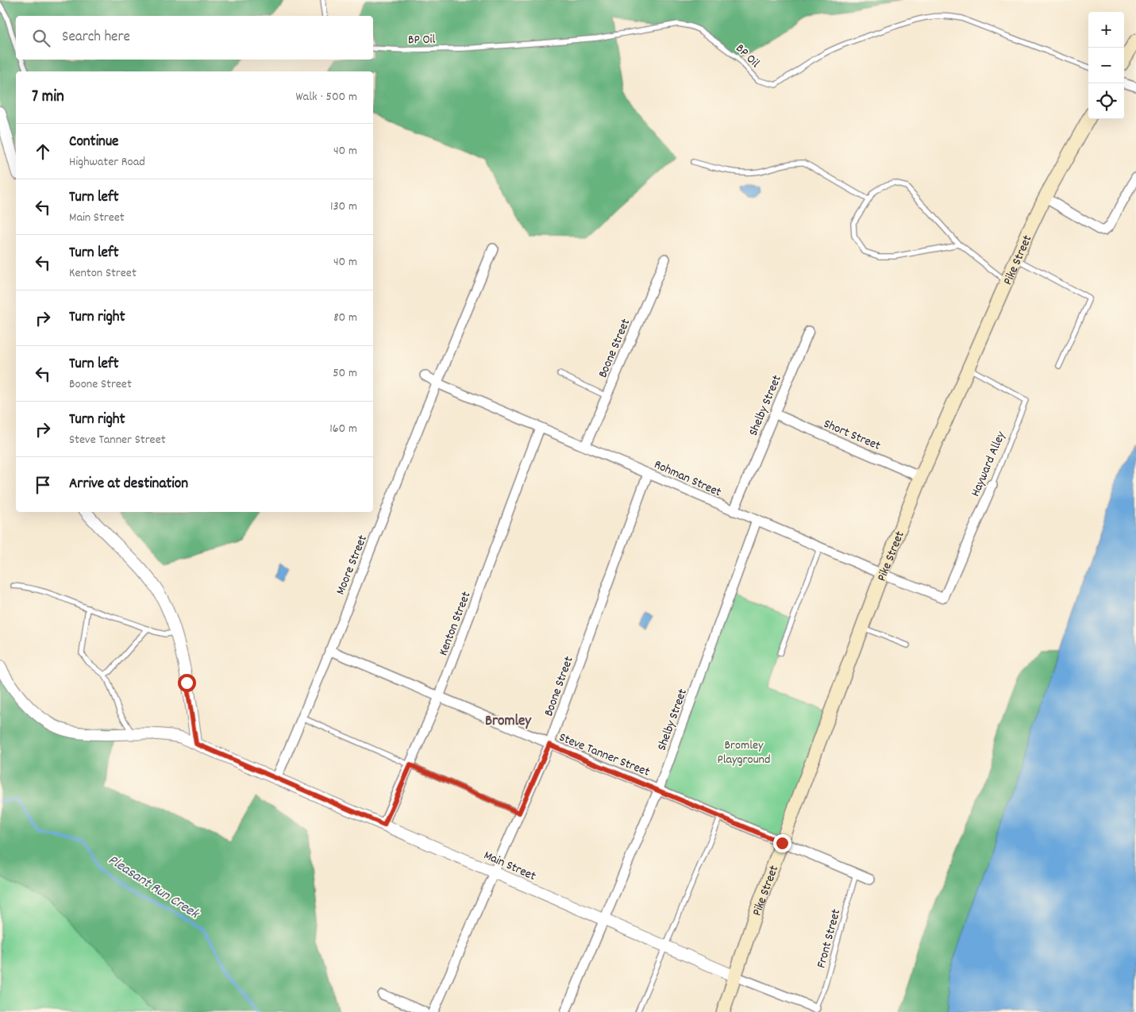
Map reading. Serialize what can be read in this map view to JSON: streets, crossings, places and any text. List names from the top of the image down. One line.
{"streets":{"main road":["Pike Street"],"street":["Boone Street","Shelby Street","Short Street","Hayward Alley","Rohman Street","Moore Street","Kenton Street","Steve Tanner Street","Main Street"],"lane":["BP Oil","Front Street"]},"crossings":[["Pike Street","Short Street"],["Pike Street","Hayward Alley"],["Pike Street","Rohman Street"],["Pike Street","Steve Tanner Street"],["Pike Street","Main Street"],["Boone Street","Rohman Street"],["Boone Street","Steve Tanner Street"],["Boone Street","Main Street"],["Shelby Street","Short Street"],["Shelby Street","Rohman Street"],["Shelby Street","Steve Tanner Street"],["Shelby Street","Main Street"],["Hayward Alley","Rohman Street"],["Rohman Street","Moore Street"],["Rohman Street","Kenton Street"],["Moore Street","Steve Tanner Street"],["Moore Street","Main Street"],["Kenton Street","Steve Tanner Street"],["Kenton Street","Main Street"],["Steve Tanner Street","Front Street"],["Main Street","Front Street"]],"districts":["Bromley"],"water":["Pleasant Run Creek"],"parks":["Bromley Playground"],"page":{"map_buttons":["+","−"],"search":"Search here","heading":["7 min","Walk · 500 m"],"list":[["Continue","Highwater Road","40 m"],["Turn left","Main Street","130 m"],["Turn left","Kenton Street","40 m"],["Turn right","80 m"],["Turn left","Boone Street","50 m"],["Turn right","Steve Tanner Street","160 m"],"Arrive at destination"]}}
